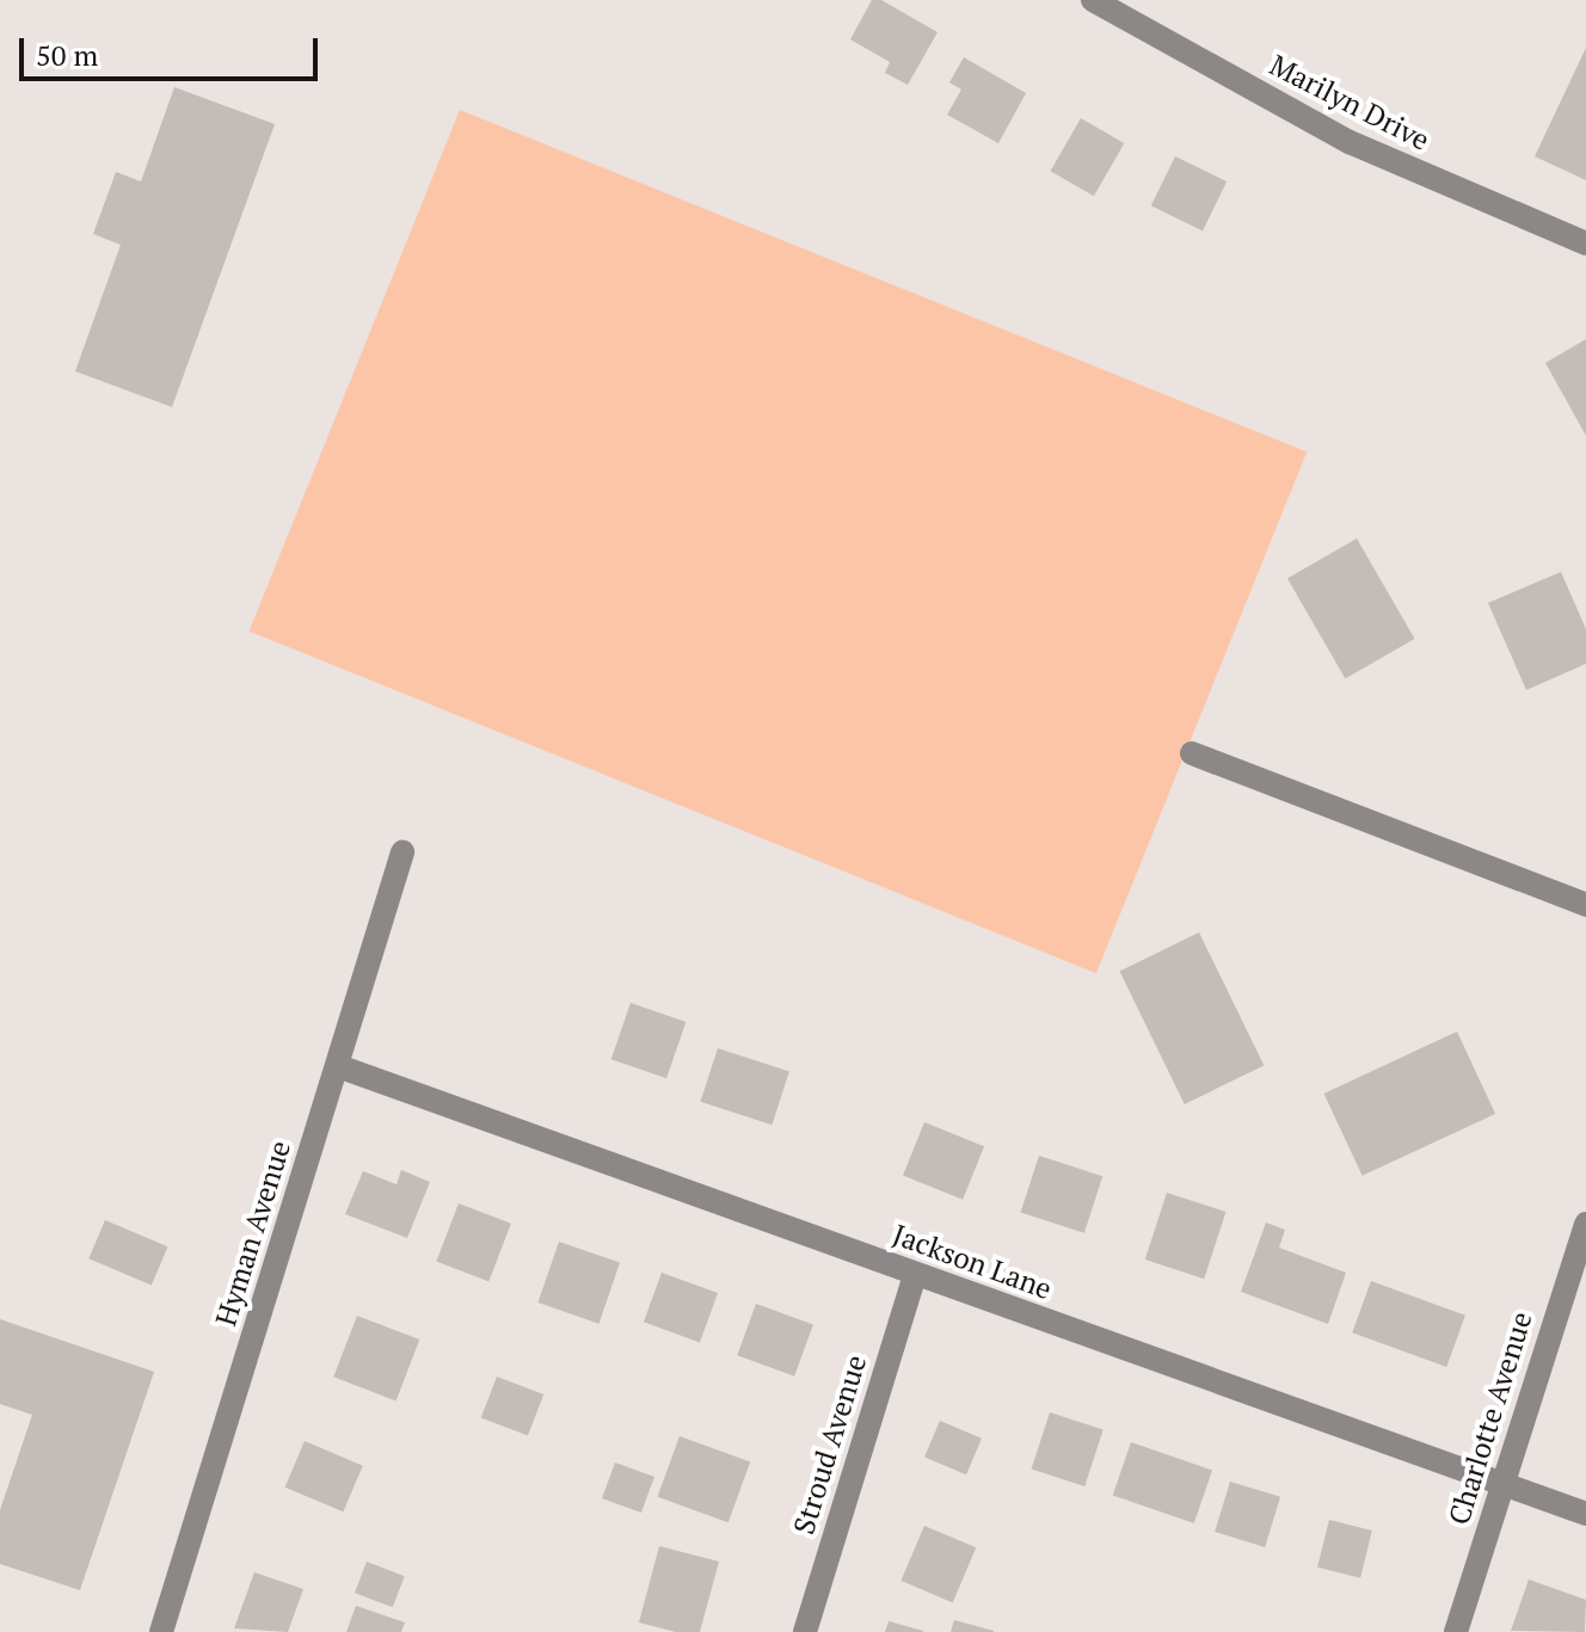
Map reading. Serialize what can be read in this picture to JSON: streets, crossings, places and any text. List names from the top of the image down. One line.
{"streets":{"street":["Marilyn Drive","Hyman Avenue","Jackson Lane","Charlotte Avenue","Stroud Avenue"]},"crossings":[["Hyman Avenue","Jackson Lane"],["Jackson Lane","Charlotte Avenue"],["Jackson Lane","Stroud Avenue"]],"scale_bar":"50 m"}
